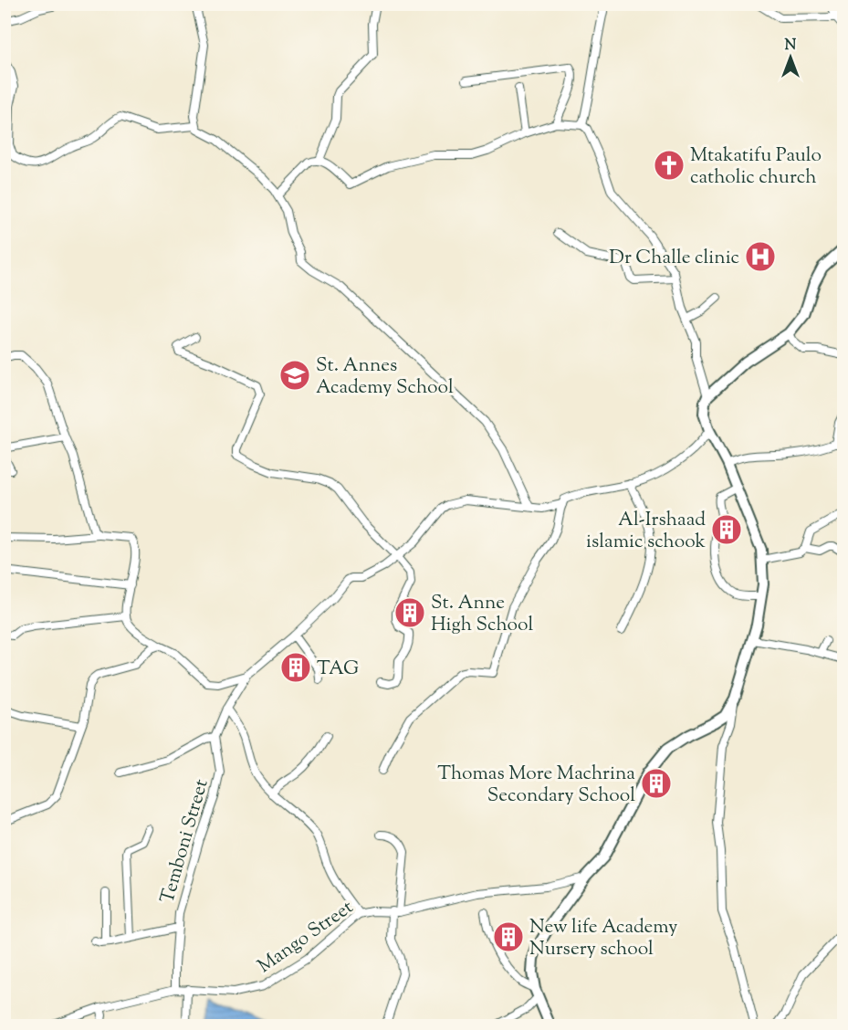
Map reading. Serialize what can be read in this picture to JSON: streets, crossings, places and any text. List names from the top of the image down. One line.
{"streets":{"street":["Temboni Street","Mango Street"]},"crossings":[["Temboni Street","Mango Street"]],"places":{"church":["Mtakatifu Paulo catholic church"],"hospital":["Dr Challe clinic"],"school or university":["St. Annes Academy School"],"building":["Al-Irshaad islamic schook","St. Anne High School","TAG","Thomas More Machrina Secondary School","New life Academy Nursery school"]},"north":"top"}
